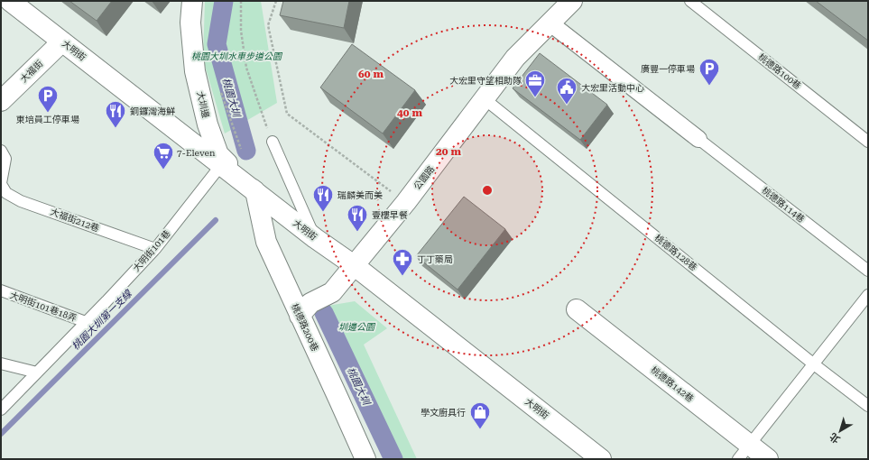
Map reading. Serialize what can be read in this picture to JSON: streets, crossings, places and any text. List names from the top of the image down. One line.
{"streets":{"street":["大明街","大福街","大圳邊","公園路","桃德路200巷","桃德路142巷"],"lane":["桃德路100巷","桃德路114巷","大福街212巷","大明街101巷","桃德路128巷","大明街101巷18弄"]},"crossings":[["大明街","大福街"],["大明街","大圳邊"],["大明街","公園路"],["大明街","大明街101巷"],["大明街","桃德路200巷"],["大圳邊","桃德路200巷"],["公園路","桃德路128巷"],["公園路","桃德路200巷"],["大福街212巷","大明街101巷"],["大明街101巷","大明街101巷18弄"]],"water":["桃園大圳","桃園大圳第一支線"],"parks":["桃園大圳水車步道公園","圳邊公園"],"places":{"parking":["廣豐一停車場","東培員工停車場"],"office":["大宏里守望相助隊"],"public building":["大宏里活動中心"],"restaurant":["銅鑼灣海鮮","瑞麟美而美","壹樓早餐"],"supermarket":["7-Eleven"],"pharmacy":["丁丁藥局"],"shop":["學文廚具行"]},"north":"bottom left","rings":["60 m","40 m","20 m"]}
